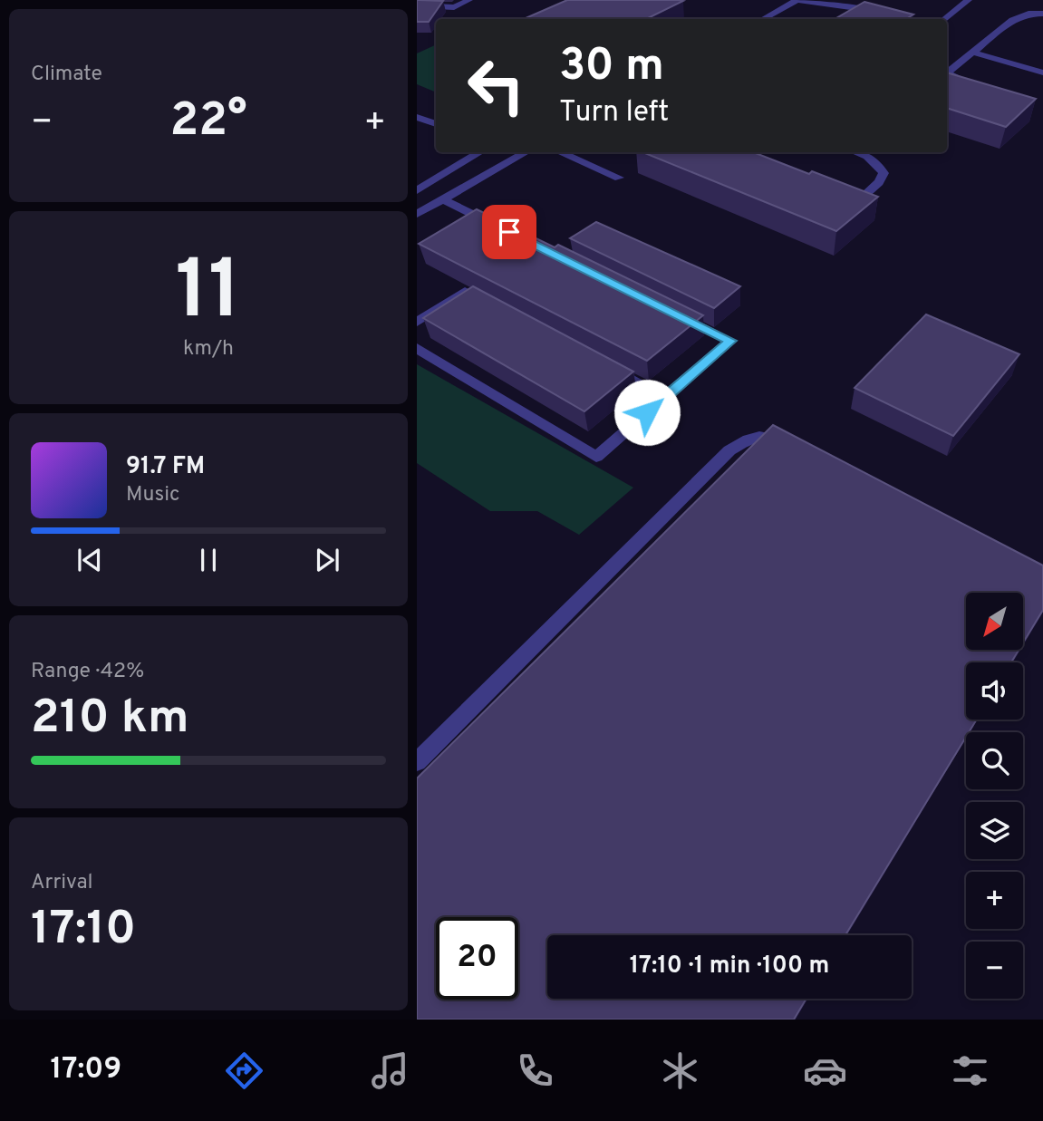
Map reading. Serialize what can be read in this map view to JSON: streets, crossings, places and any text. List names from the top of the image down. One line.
{"north":"bottom left","page":{"tile":["Climate",["11","km/h"],["Range · 42%","210 km"],["Arrival","17:10"]],"turn":["30 m","Turn left"],"heat":["−","22°","+"],"song":["91.7 FM","Music"],"map_buttons":["+","−"],"limit":"20","trip":"17:10 · 1 min · 100 m","tabs":"17:09"}}
